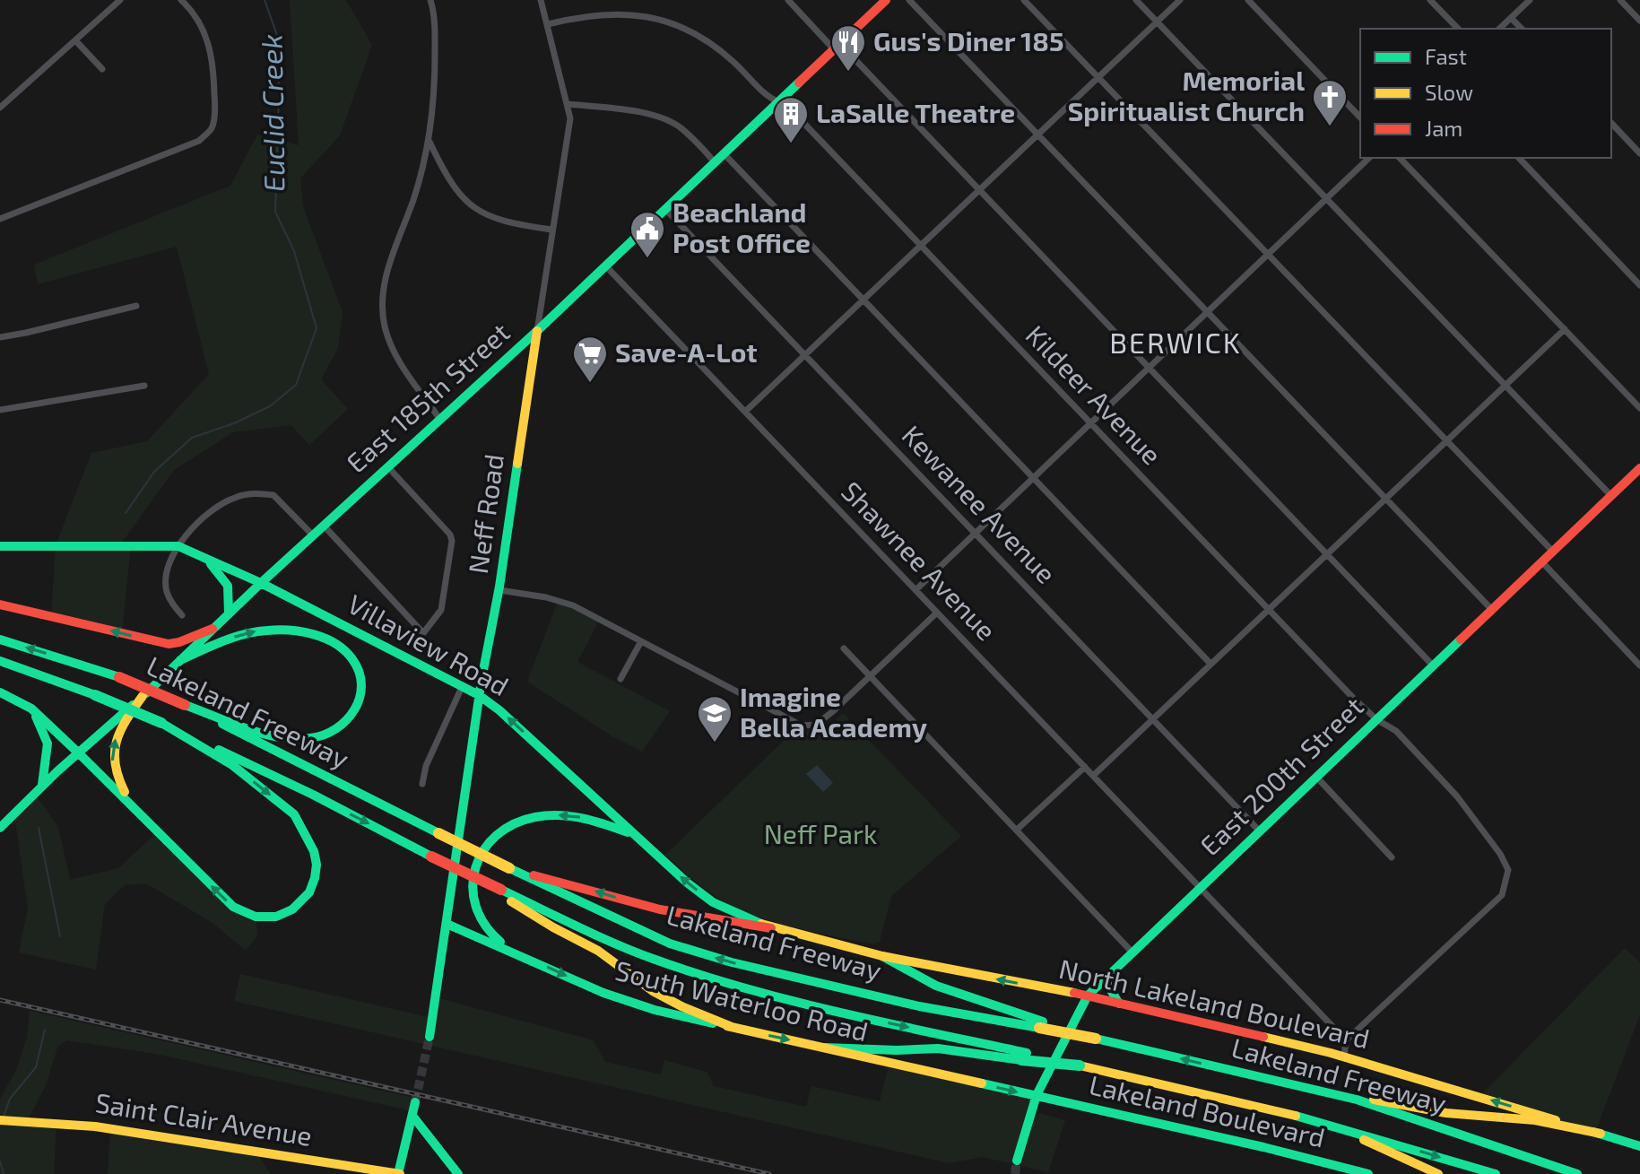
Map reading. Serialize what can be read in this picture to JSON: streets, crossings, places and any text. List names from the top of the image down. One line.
{"streets":{"main road":["East 185th Street","Neff Road","Villaview Road","Lakeland Freeway","East 200th Street","South Waterloo Road","North Lakeland Boulevard","Lakeland Boulevard","Saint Clair Avenue"],"street":["Kildeer Avenue","Kewanee Avenue","Shawnee Avenue"]},"crossings":[["Kildeer Avenue","East 185th Street"],["Kildeer Avenue","Neff Road"],["Kildeer Avenue","Shawnee Avenue"],["Kildeer Avenue","East 200th Street"],["East 185th Street","Kewanee Avenue"],["East 185th Street","Neff Road"],["East 185th Street","Shawnee Avenue"],["East 185th Street","Villaview Road"],["Kewanee Avenue","East 200th Street"],["Neff Road","Villaview Road"],["Neff Road","South Waterloo Road"],["Shawnee Avenue","East 200th Street"],["Villaview Road","North Lakeland Boulevard"],["East 200th Street","South Waterloo Road"],["East 200th Street","North Lakeland Boulevard"],["East 200th Street","Lakeland Boulevard"],["South Waterloo Road","Lakeland Boulevard"]],"one_way":["Villaview Road"],"districts":["BERWICK"],"water":["Euclid Creek"],"parks":["Neff Park"],"places":{"restaurant":["Gus's Diner 185"],"church":["Memorial Spiritualist Church"],"building":["LaSalle Theatre"],"public building":["Beachland Post Office"],"supermarket":["Save-A-Lot"],"school or university":["Imagine Bella Academy"]},"legend":["Fast","Slow","Jam"]}
